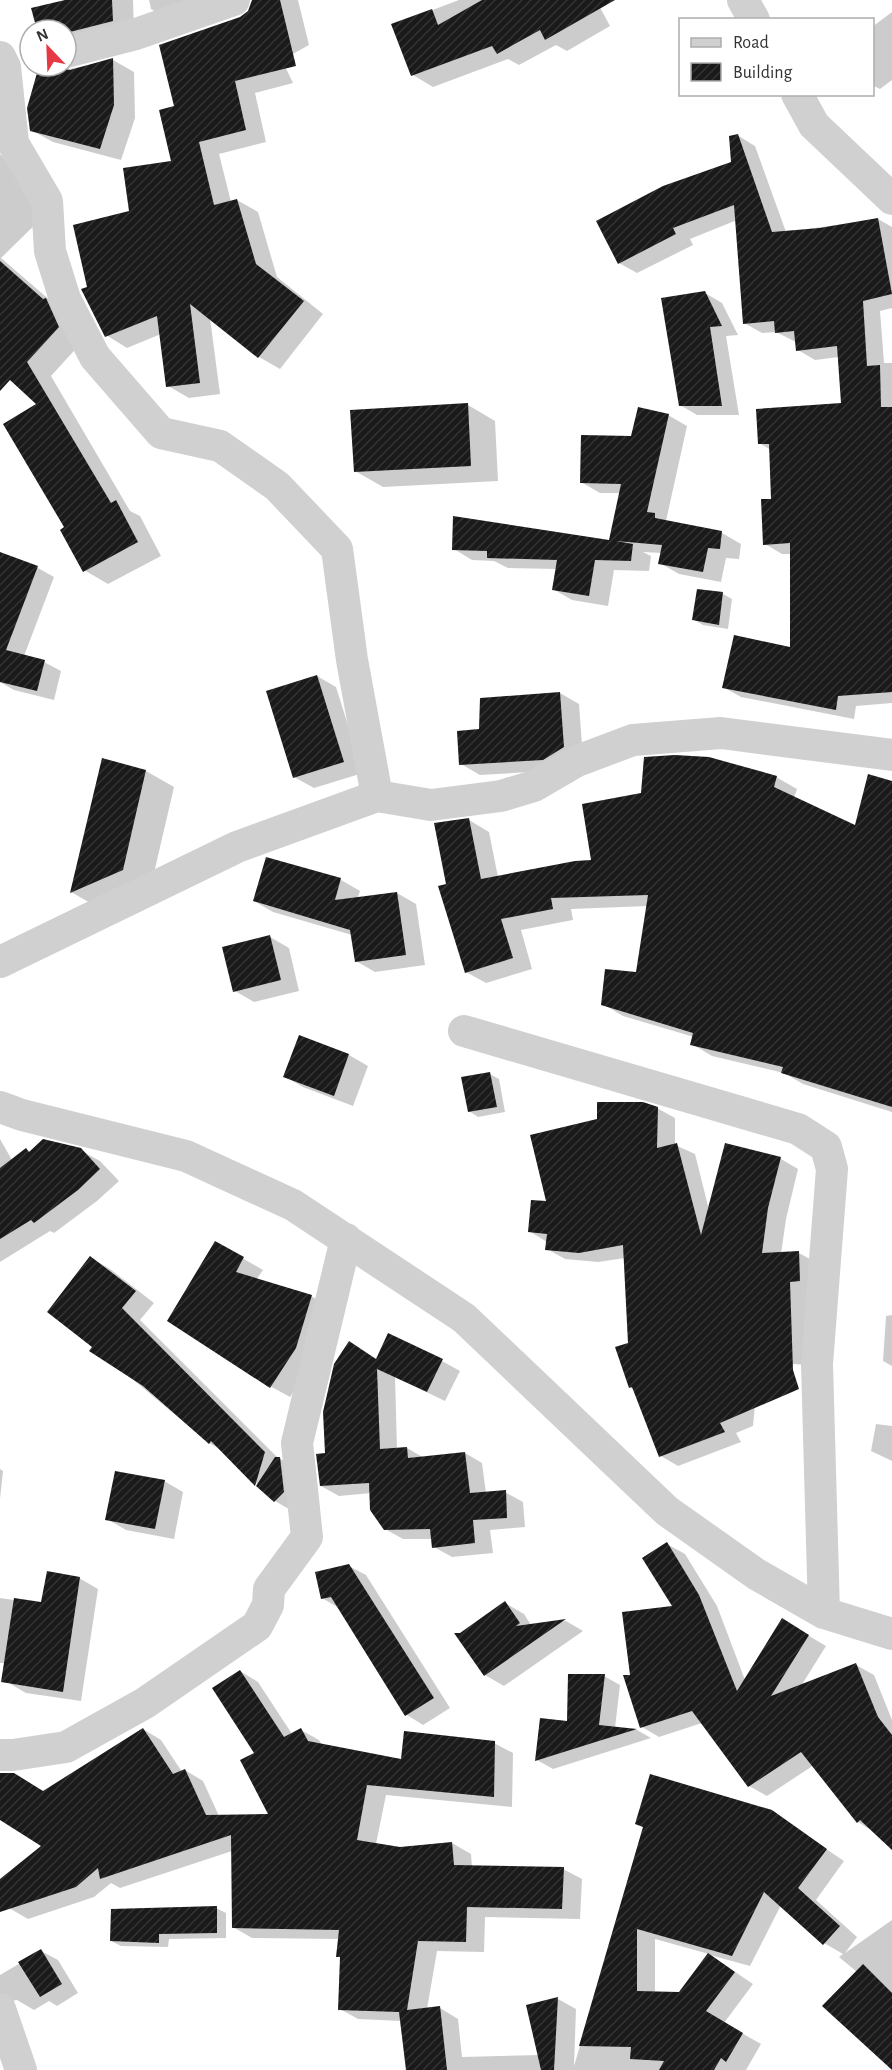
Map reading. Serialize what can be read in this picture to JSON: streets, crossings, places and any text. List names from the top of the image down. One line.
{"legend":["Road","Building"],"north":"top left"}
